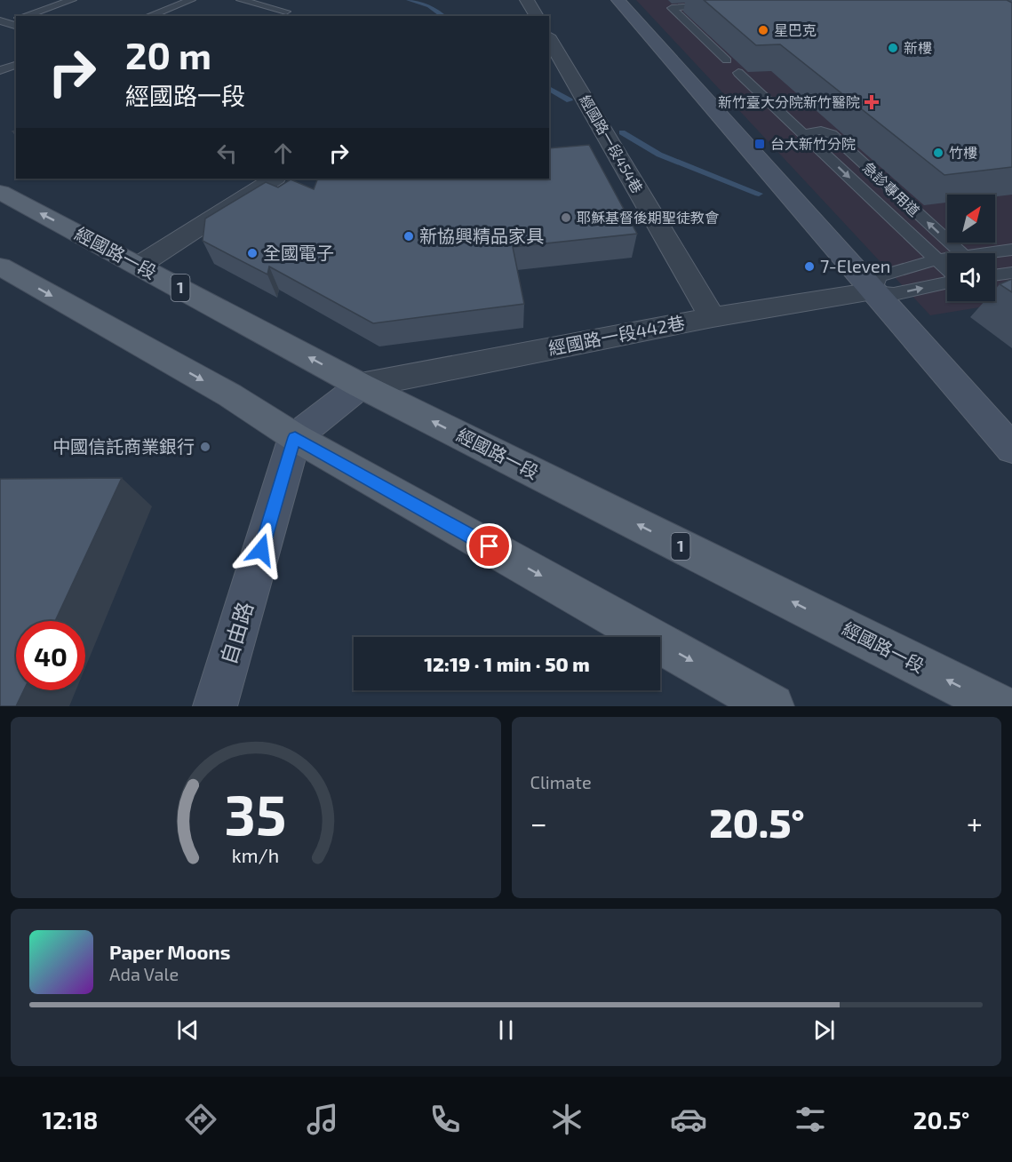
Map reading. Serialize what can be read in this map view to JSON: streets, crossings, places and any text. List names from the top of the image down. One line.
{"streets":{"main road":["經國路一段","1"],"street":["經國路一段454巷","經國路一段442巷","自由路"],"lane":["急診專用道"]},"crossings":[["經國路一段454巷","經國路一段442巷"],["經國路一段","經國路一段442巷"]],"places":{"other":["星巴克","新樓","竹樓","耶穌基督後期聖徒教會","新協興精品家具","全國電子","7-Eleven","中國信託商業銀行"],"health":["新竹臺大分院新竹醫院"],"transit":["台大新竹分院"]},"north":"top right","page":{"turn":["20 m","經國路一段"],"limit":"40","trip":"12:19 · 1 min · 50 m","tile":"Climate","heat":["−","20.5°","+"],"song":["Paper Moons","Ada Vale"],"tabs":["12:18","20.5°"],"gauge":["35","km/h"]}}
